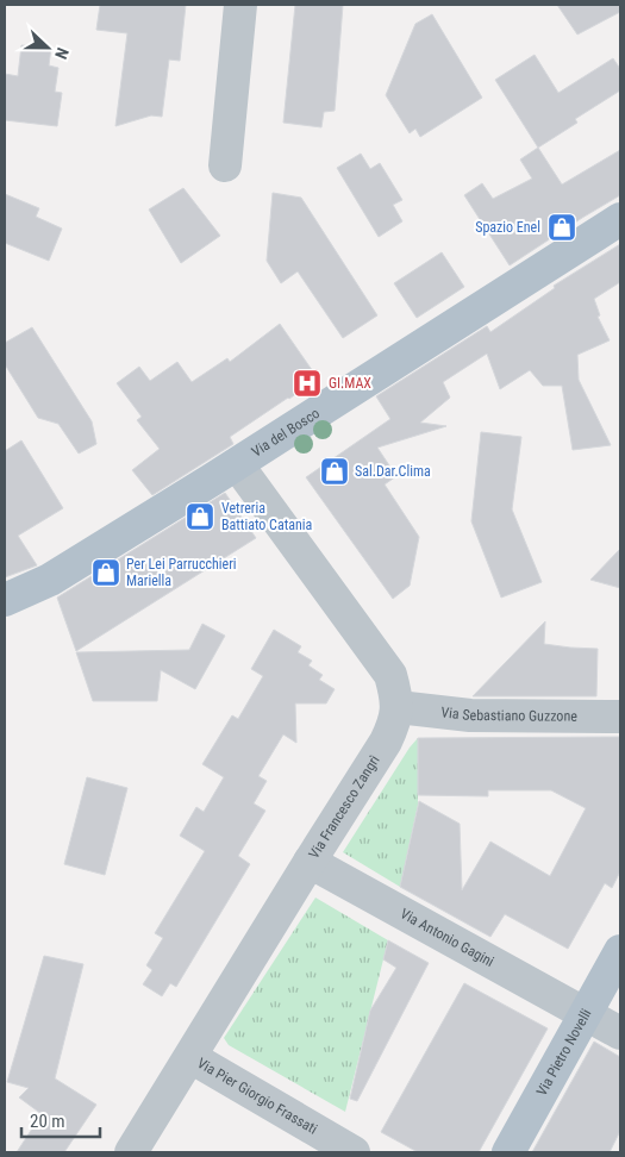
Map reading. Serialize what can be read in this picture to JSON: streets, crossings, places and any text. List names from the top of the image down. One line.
{"streets":{"main road":["Via del Bosco","Via Pietro Novelli"],"street":["Via Sebastiano Guzzone","Via Francesco Zangrì","Via Antonio Gagini","Via Pier Giorgio Frassati"]},"crossings":[["Via del Bosco","Via Francesco Zangrì"],["Via Sebastiano Guzzone","Via Francesco Zangrì"],["Via Francesco Zangrì","Via Antonio Gagini"],["Via Francesco Zangrì","Via Pier Giorgio Frassati"],["Via Antonio Gagini","Via Pietro Novelli"]],"places":{"shop":["Spazio Enel","Sal.Dar.Clima","Vetreria Battiato Catania","Per Lei Parrucchieri Mariella"],"hospital":["GI.MAX"]},"scale_bar":"20 m","north":"right"}
